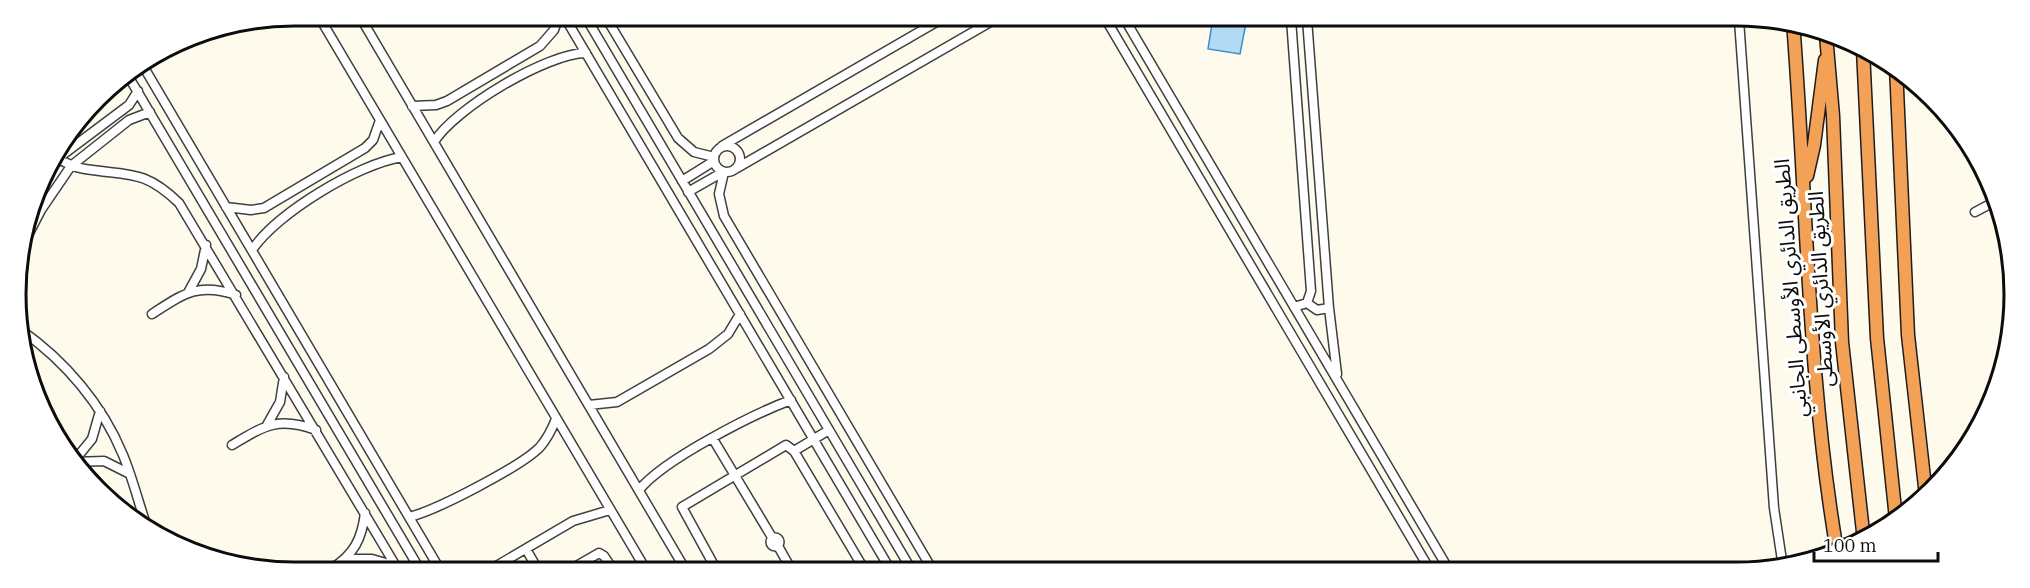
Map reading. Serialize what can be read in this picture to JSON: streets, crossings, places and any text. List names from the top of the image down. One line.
{"streets":{"highway":["الطريق الدائري الأوسطى الجانبي","الطريق الدائري الأوسطى"]},"scale_bar":"100 m"}
